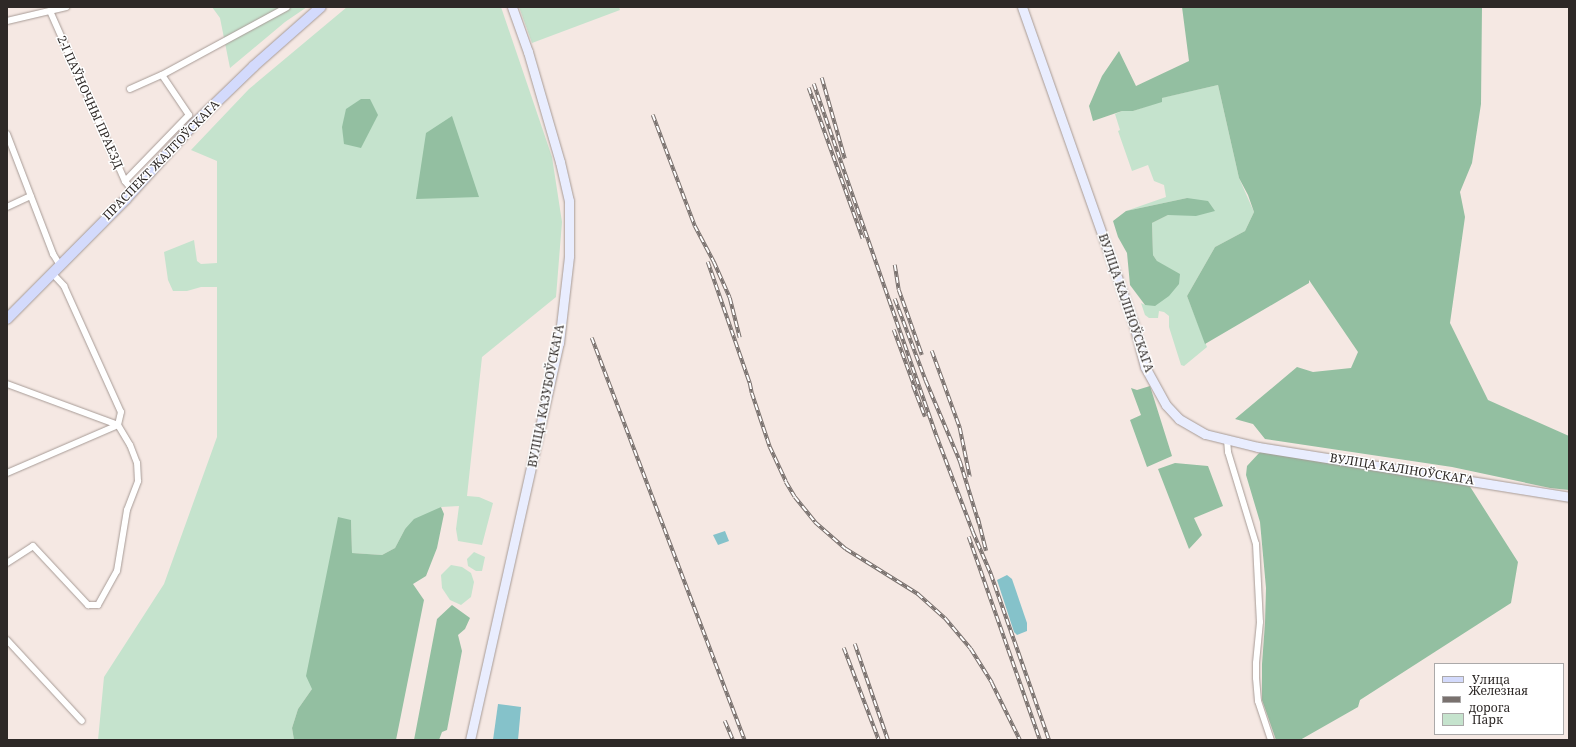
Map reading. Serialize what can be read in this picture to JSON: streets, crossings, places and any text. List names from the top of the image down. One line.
{"streets":{"main road":["ПРАСПЕКТ ЖАЛТОЎСКАГА"],"street":["2-І ПАЎНОЧНЫ ПРАЕЗД","ВУЛІЦА КАЛІНОЎСКАГА","ВУЛІЦА КАЗУБОЎСКАГА"]},"crossings":[["2-І ПАЎНОЧНЫ ПРАЕЗД","ПРАСПЕКТ ЖАЛТОЎСКАГА"]],"legend":["Улица","Железная дорога","Парк"]}
